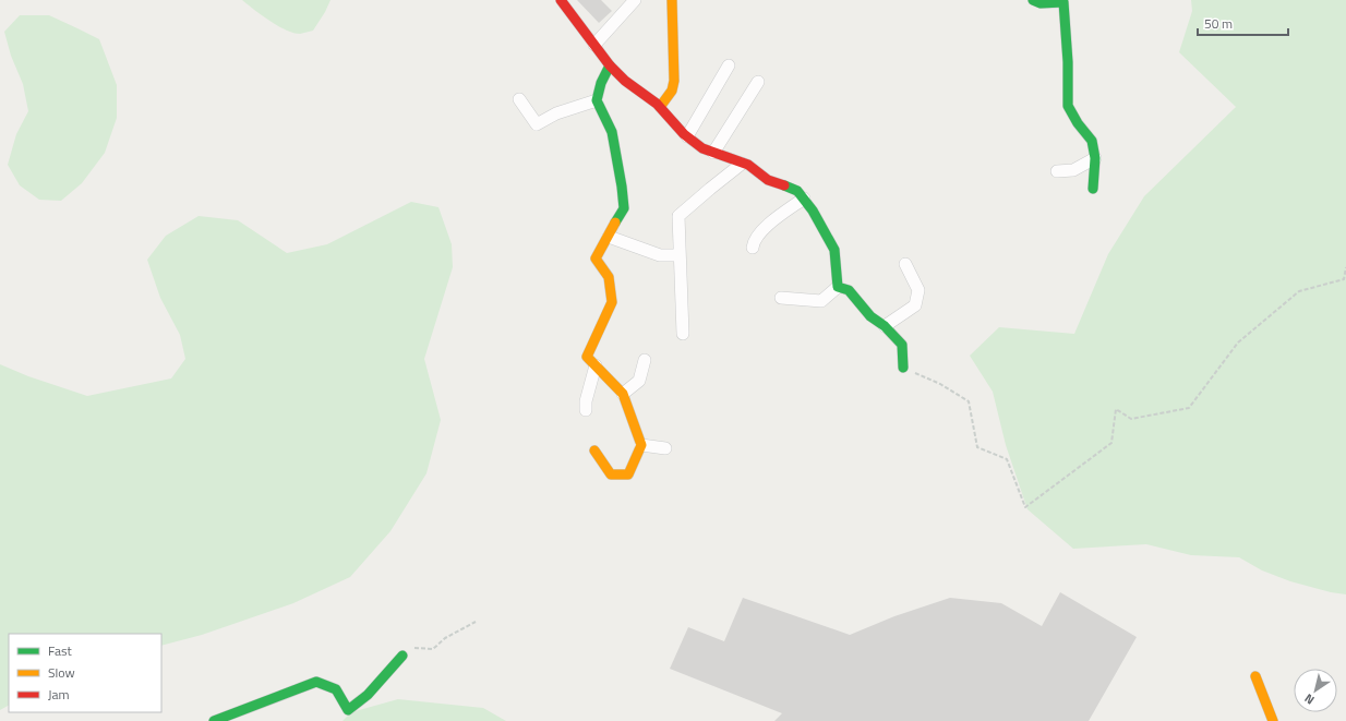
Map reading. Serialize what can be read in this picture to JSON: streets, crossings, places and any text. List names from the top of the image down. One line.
{"legend":["Fast","Slow","Jam"],"scale_bar":"50 m","north":"bottom left"}
